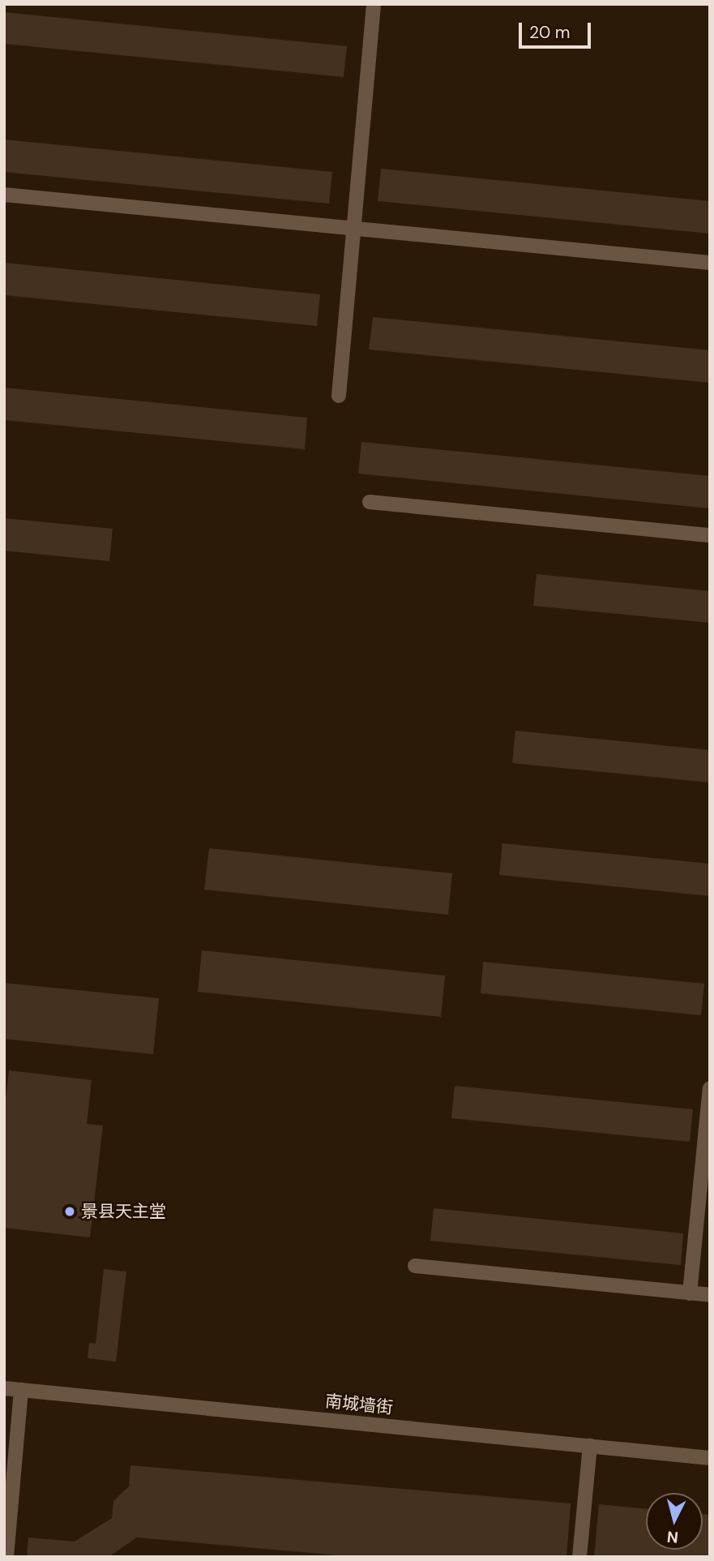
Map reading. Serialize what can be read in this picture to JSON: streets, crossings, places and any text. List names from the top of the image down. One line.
{"streets":{"street":["南城墙街"]},"places":["景县天主堂"],"scale_bar":"20 m","north":"bottom"}
